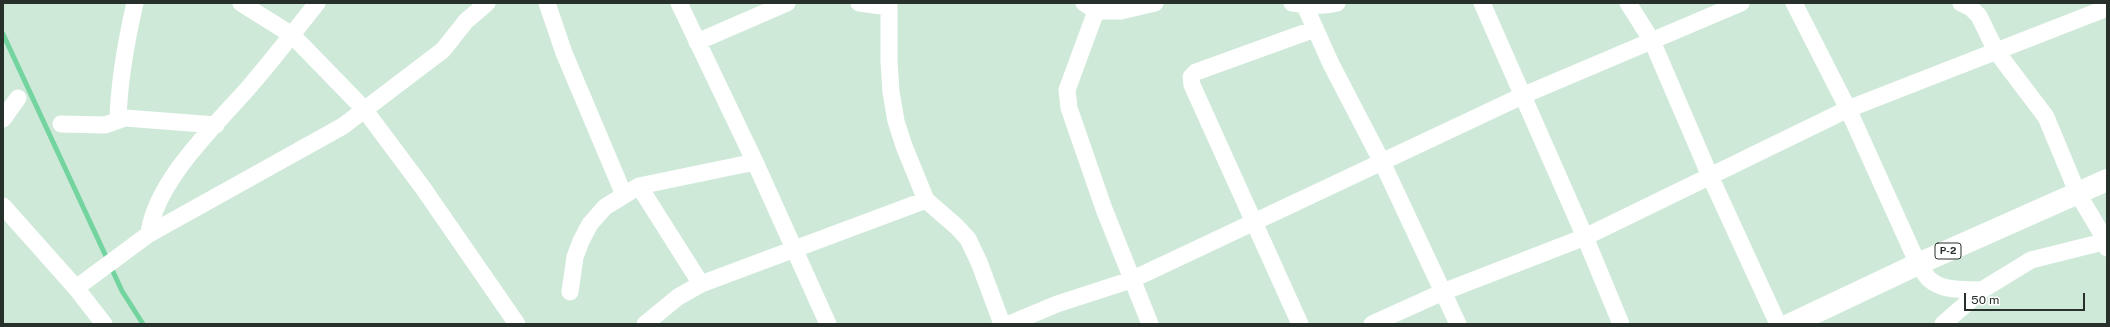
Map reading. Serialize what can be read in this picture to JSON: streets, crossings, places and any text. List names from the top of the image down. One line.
{"streets":{"highway":["P-2"]},"scale_bar":"50 m"}
